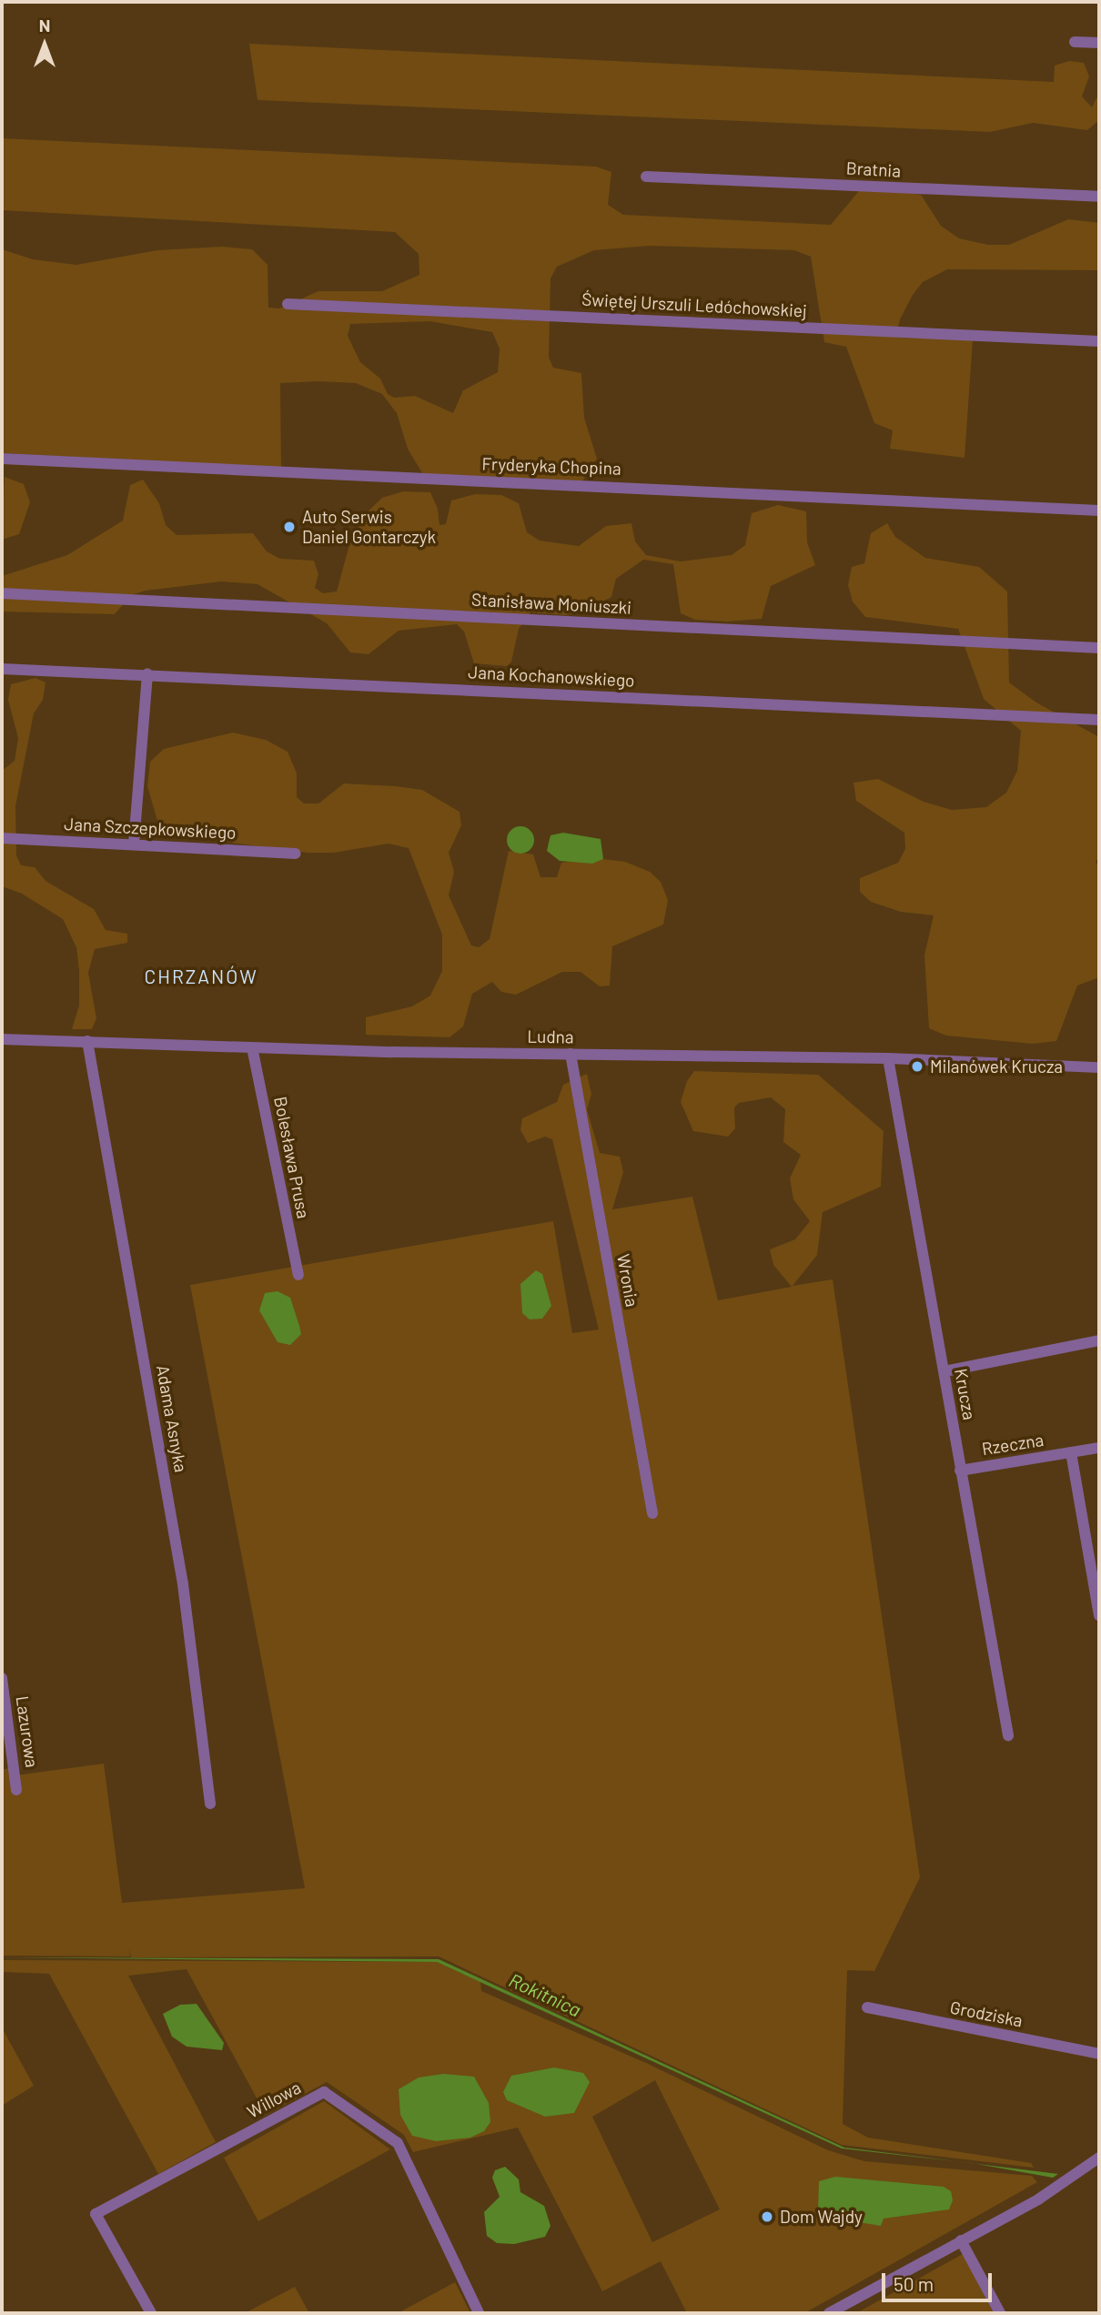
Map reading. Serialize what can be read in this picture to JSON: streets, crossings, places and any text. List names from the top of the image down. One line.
{"streets":{"street":["Bratnia","Świętej Urszuli Ledóchowskiej","Fryderyka Chopina","Stanisława Moniuszki","Jana Kochanowskiego","Jana Szczepkowskiego","Ludna","Bolesława Prusa","Wronia","Krucza","Adama Asnyka","Rzeczna","Lazurowa","Grodziska","Willowa"]},"crossings":[["Ludna","Bolesława Prusa"],["Ludna","Wronia"],["Ludna","Krucza"],["Ludna","Adama Asnyka"],["Krucza","Rzeczna"]],"districts":["CHRZANÓW"],"water":["Rokitnica"],"places":["Auto Serwis Daniel Gontarczyk","Milanówek Krucza","Dom Wajdy"],"scale_bar":"50 m","north":"top"}
